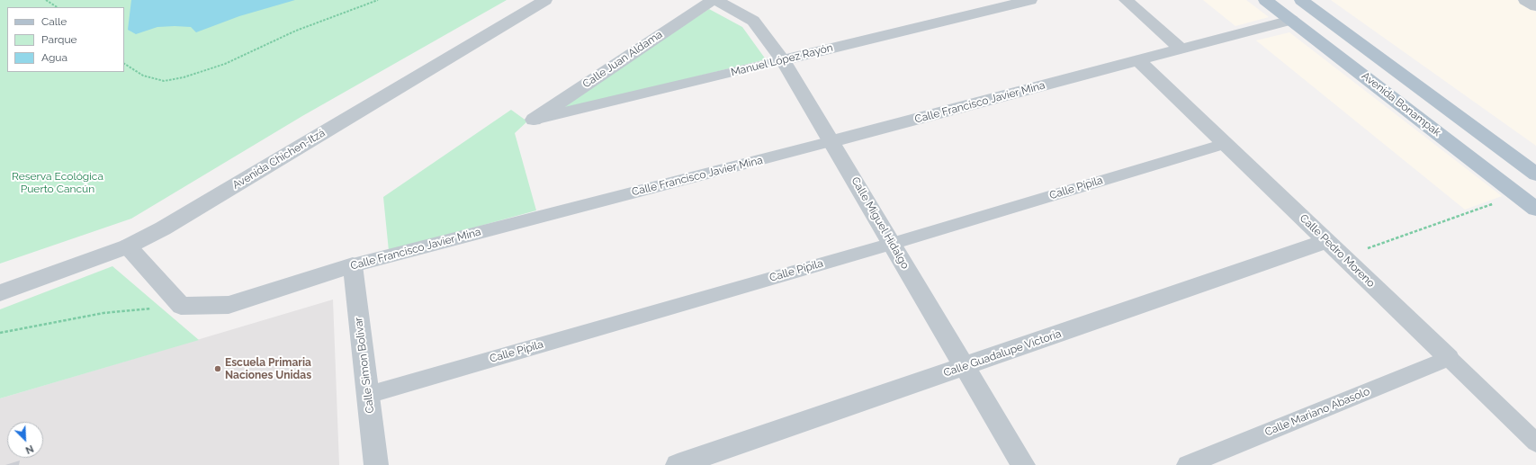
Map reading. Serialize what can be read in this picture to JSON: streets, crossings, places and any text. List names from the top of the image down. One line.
{"streets":{"main road":["Avenida Bonampak"],"street":["Calle Juan Aldama","Manuel López Rayón","Calle Francisco Javier Mina","Avenida Chichen-Itzá","Calle Pípila","Calle Miguel Hidalgo","Calle Pedro Moreno","Calle Guadalupe Victoria","Calle Simon Bolivar","Calle Mariano Abasolo"]},"crossings":[["Calle Juan Aldama","Manuel López Rayón"],["Manuel López Rayón","Calle Miguel Hidalgo"],["Calle Francisco Javier Mina","Avenida Bonampak"],["Calle Francisco Javier Mina","Calle Miguel Hidalgo"],["Calle Francisco Javier Mina","Calle Pedro Moreno"],["Calle Francisco Javier Mina","Calle Simon Bolivar"],["Calle Pípila","Calle Miguel Hidalgo"],["Calle Pípila","Calle Pedro Moreno"],["Calle Pípila","Calle Simon Bolivar"],["Calle Miguel Hidalgo","Calle Guadalupe Victoria"],["Calle Pedro Moreno","Calle Guadalupe Victoria"],["Calle Pedro Moreno","Calle Mariano Abasolo"]],"parks":["Reserva Ecológica Puerto Cancún"],"places":["Escuela Primaria Naciones Unidas"],"legend":["Calle","Parque","Agua"],"north":"bottom right"}
